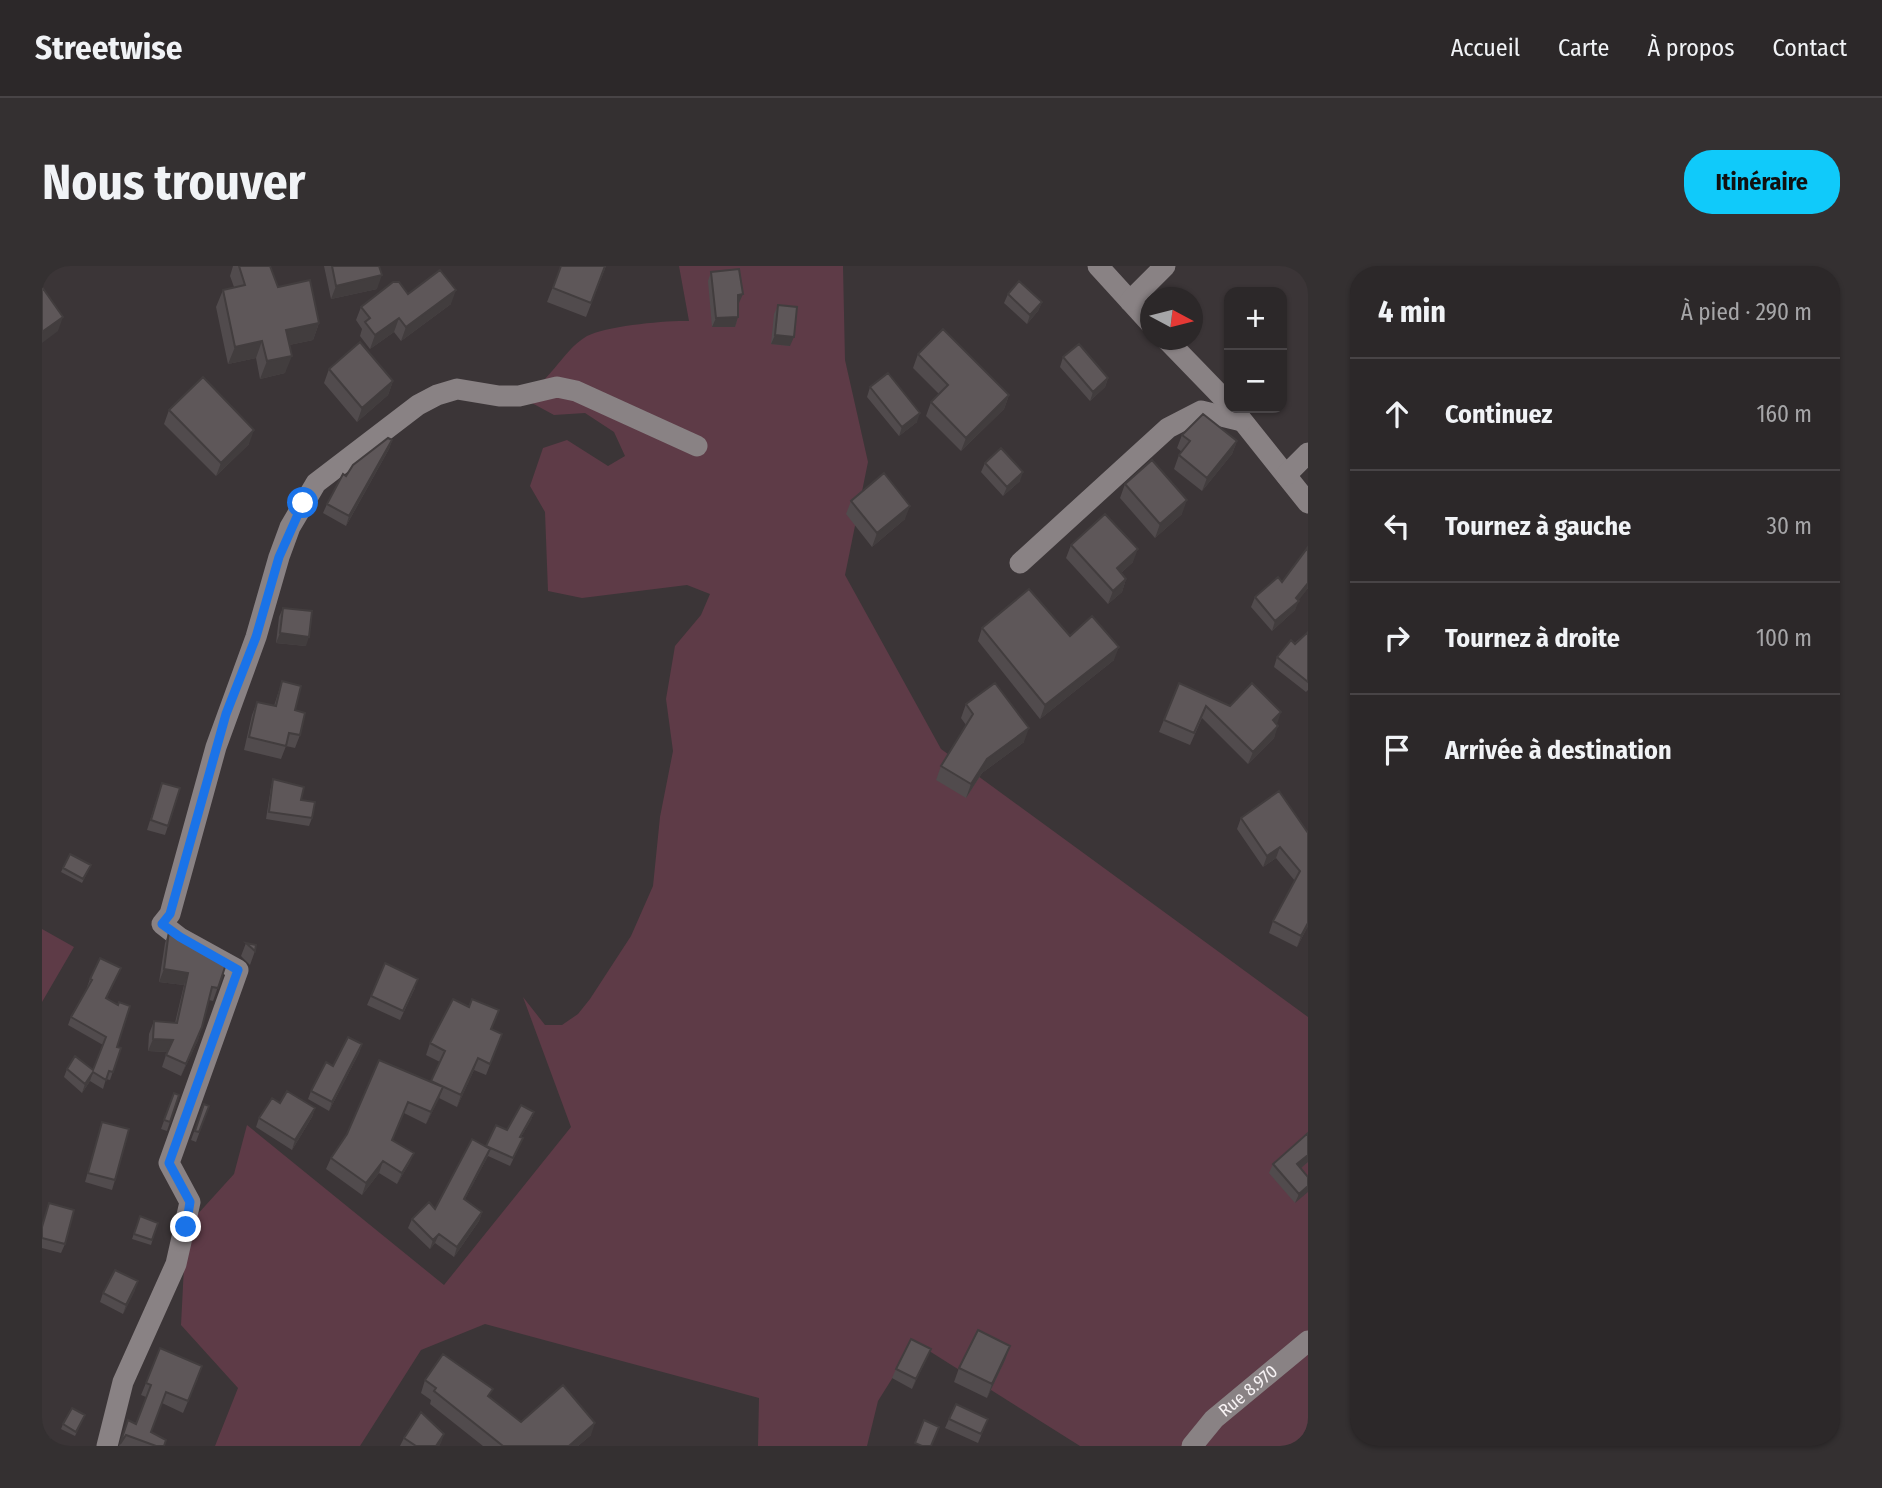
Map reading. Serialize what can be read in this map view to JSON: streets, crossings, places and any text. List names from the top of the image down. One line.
{"streets":{"street":["Rue 8.970"]},"north":"right","page":{"header":"Streetwise","nav":["Accueil","Carte","À propos","Contact"],"buttons":"Itinéraire","title":"Nous trouver","heading":["4 min","À pied · 290 m"],"map_buttons":["+","−"],"list":[["Continuez","160 m"],["Tournez à gauche","30 m"],["Tournez à droite","100 m"],"Arrivée à destination"]}}
